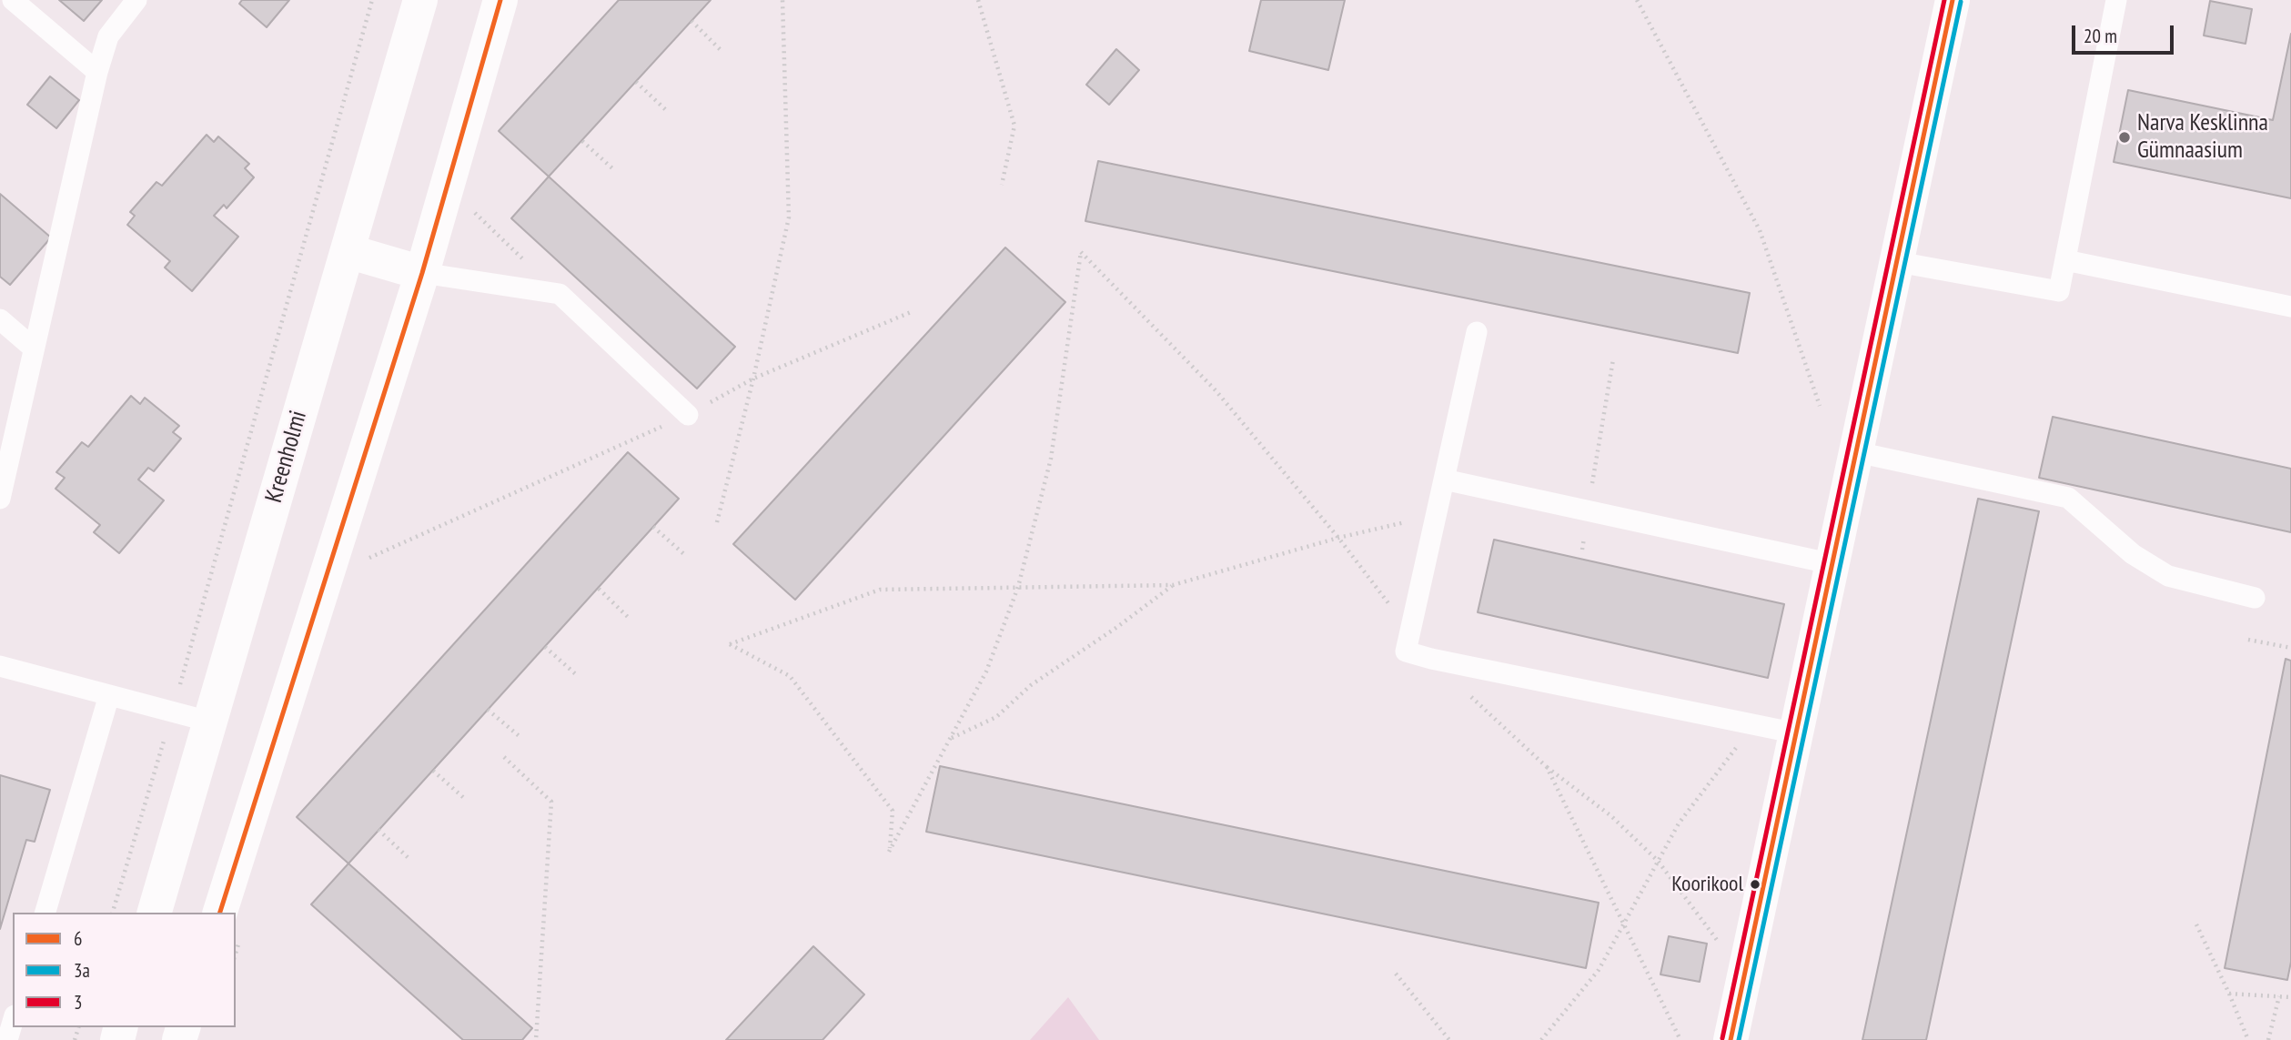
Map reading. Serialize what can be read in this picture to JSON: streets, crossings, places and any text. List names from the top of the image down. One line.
{"streets":{"main road":["Kreenholmi"]},"places":["Narva Kesklinna Gümnaasium","Koorikool"],"lines":["transit line 6","transit line 3","transit line 3a"],"legend":["6","3a","3"],"scale_bar":"20 m"}
